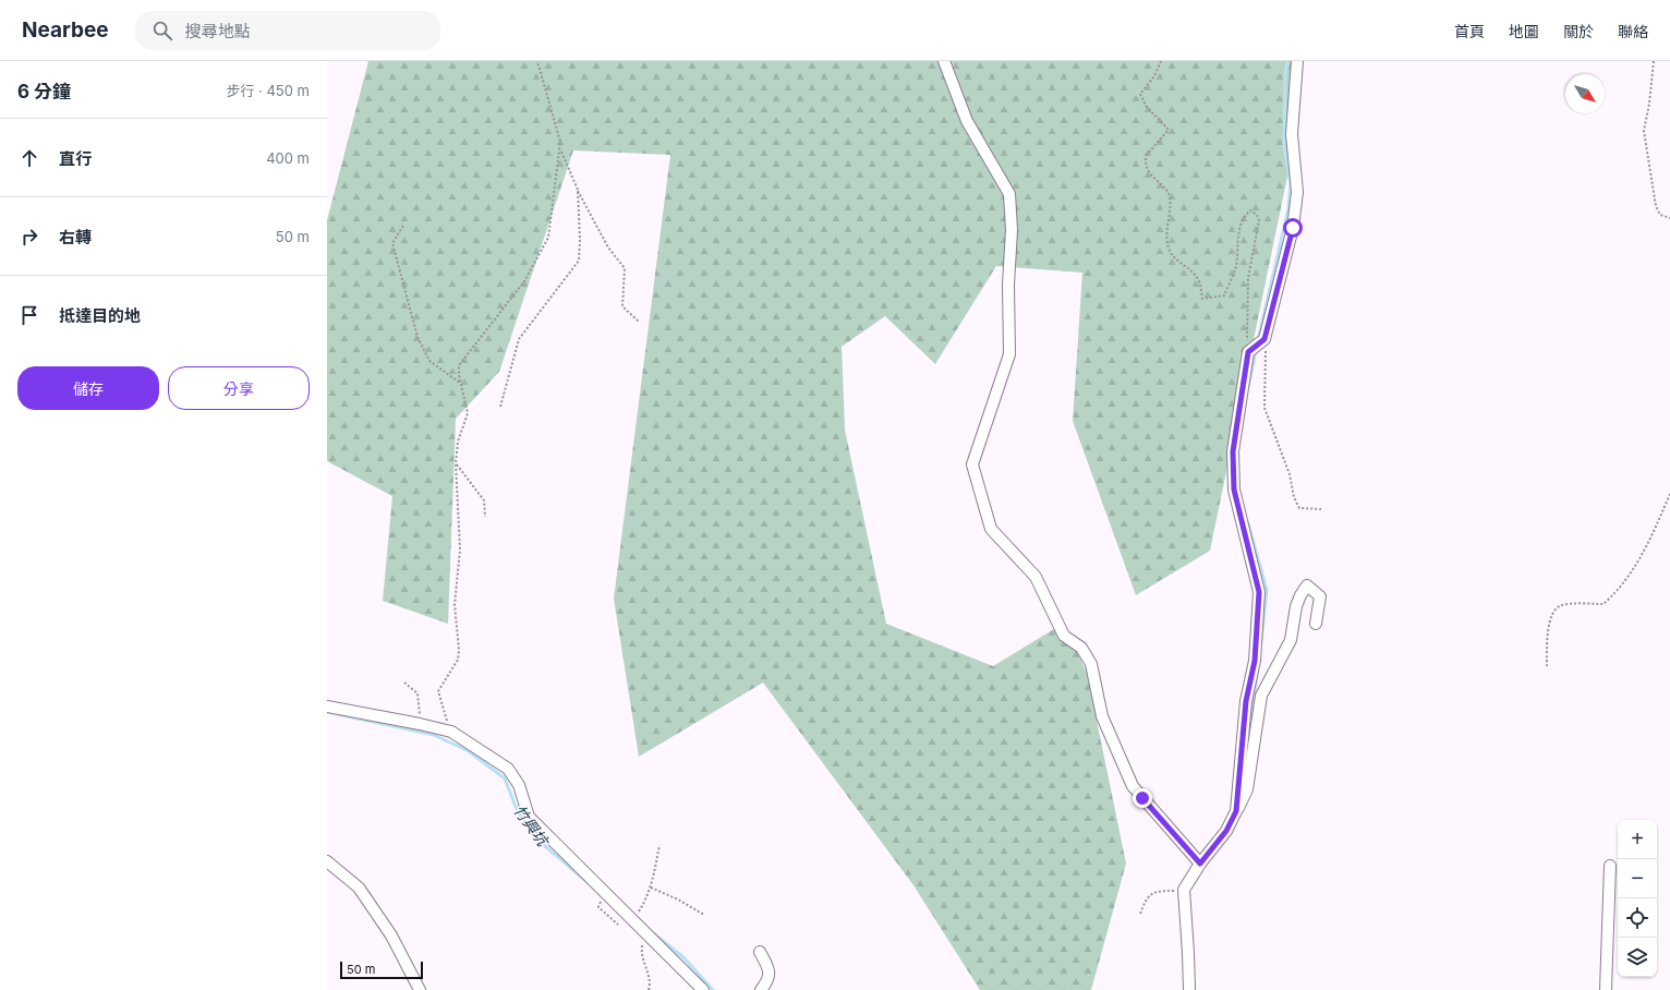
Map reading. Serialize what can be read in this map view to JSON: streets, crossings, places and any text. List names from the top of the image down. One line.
{"water":["竹興坑"],"scale_bar":"50 m","north":"bottom right","page":{"header":"Nearbee","search":"搜尋地點","nav":["首頁","地圖","關於","聯絡"],"heading":["6 分鐘","步行 · 450 m"],"list":[["直行","400 m"],["右轉","50 m"],"抵達目的地"],"buttons":["儲存","分享"],"map_buttons":["+","−"],"scale":"50 m"}}
